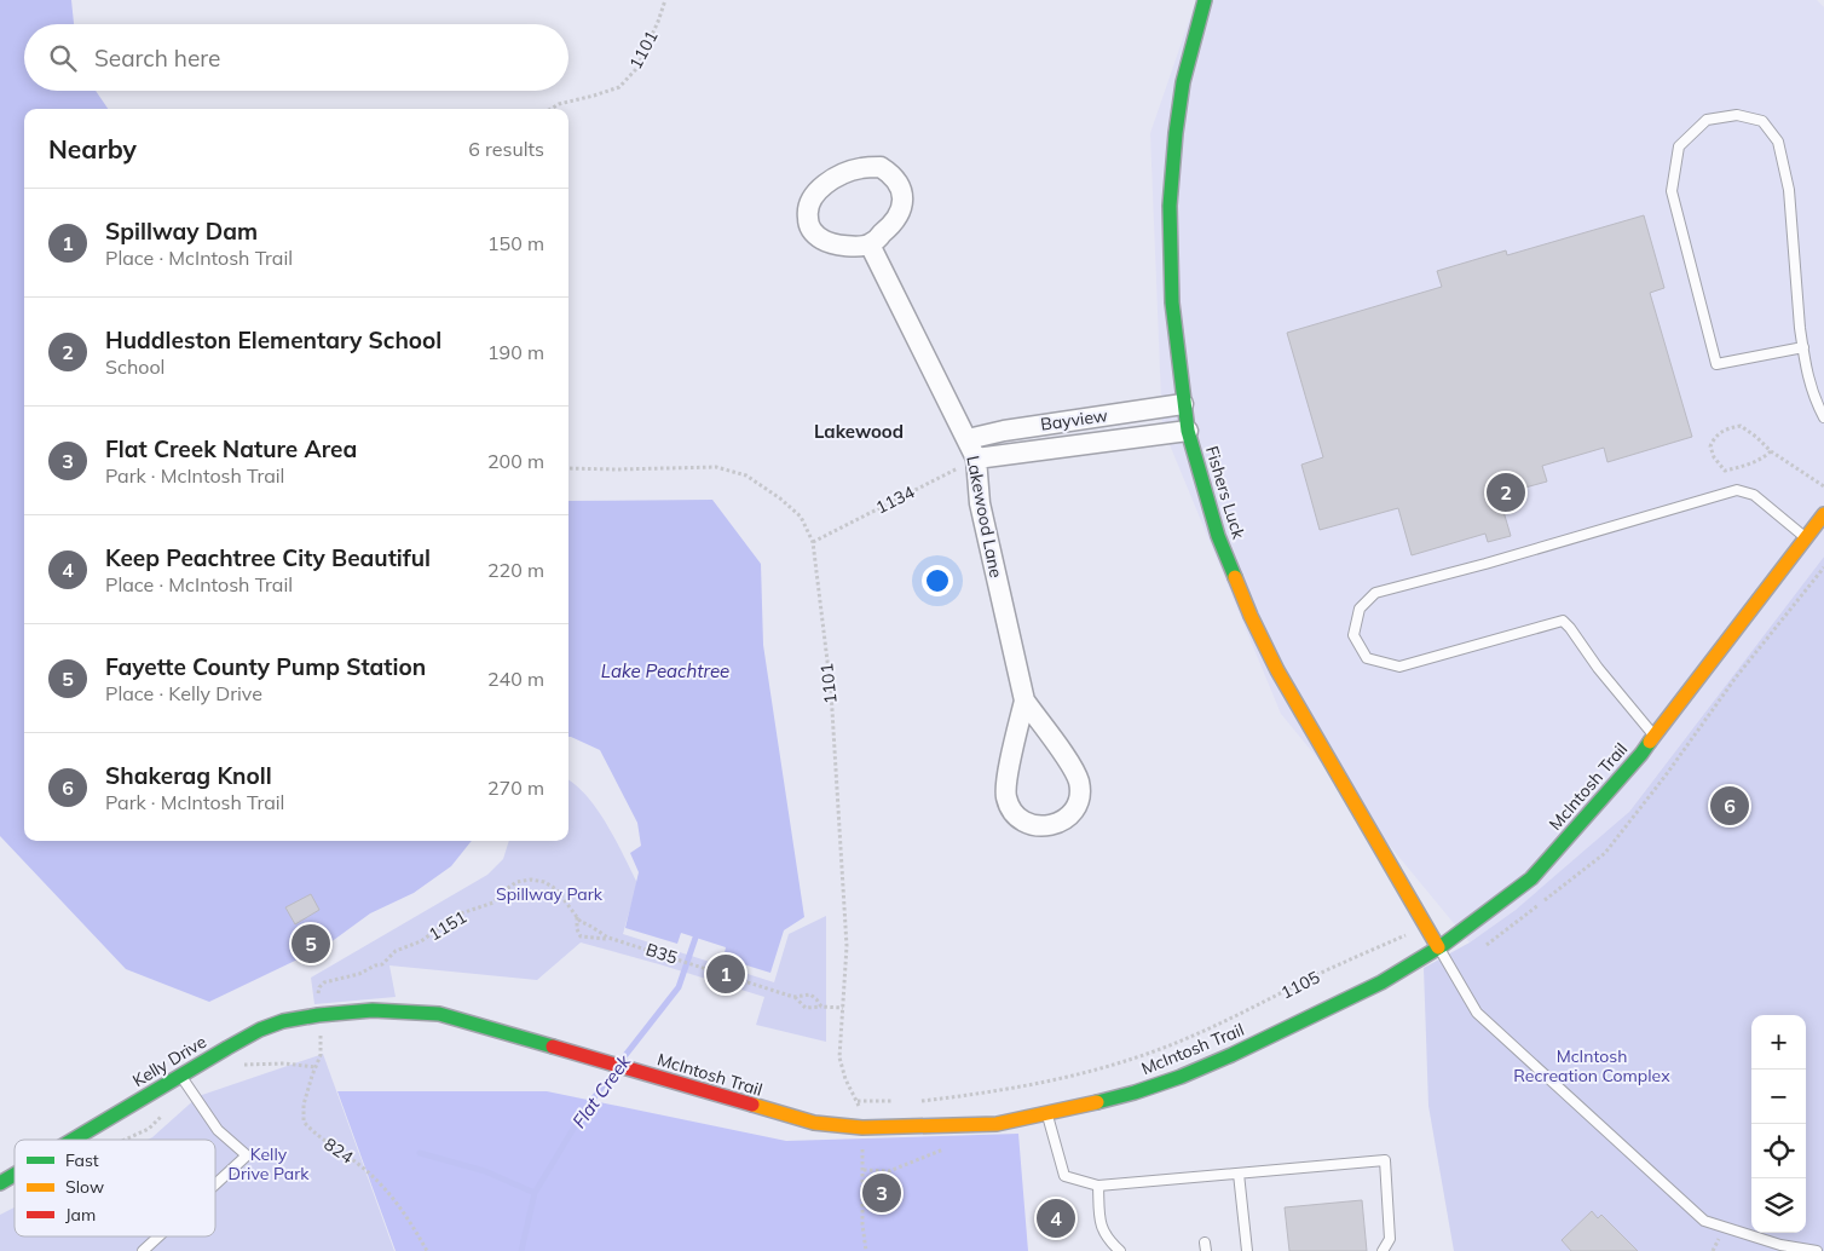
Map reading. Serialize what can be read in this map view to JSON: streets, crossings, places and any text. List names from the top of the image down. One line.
{"streets":{"street":["Bayview","Fishers Luck","Lakewood Lane","McIntosh Trail","Kelly Drive"],"path":["1101","1134","1151","B35","1105","824"]},"crossings":[["1101","1134"],["Bayview","Fishers Luck"],["Bayview","1134"],["Bayview","Lakewood Lane"],["Fishers Luck","McIntosh Trail"],["Fishers Luck","1105"],["1134","Lakewood Lane"],["McIntosh Trail","Kelly Drive"],["1151","B35"]],"districts":["Lakewood"],"water":["Lake Peachtree","Flat Creek"],"parks":["Spillway Park","McIntosh Recreation Complex","Kelly Drive Park"],"legend":["Fast","Slow","Jam"],"page":{"search":"Search here","heading":["Nearby","6 results"],"list":[{"mark":"1","name":"Spillway Dam","note":"Place · McIntosh Trail","value":"150 m"},{"mark":"2","name":"Huddleston Elementary School","note":"School","value":"190 m"},{"mark":"3","name":"Flat Creek Nature Area","note":"Park · McIntosh Trail","value":"200 m"},{"mark":"4","name":"Keep Peachtree City Beautiful","note":"Place · McIntosh Trail","value":"220 m"},{"mark":"5","name":"Fayette County Pump Station","note":"Place · Kelly Drive","value":"240 m"},{"mark":"6","name":"Shakerag Knoll","note":"Park · McIntosh Trail","value":"270 m"}],"pins":["2","6","5","1","3","4"],"map_buttons":["+","−"]}}
